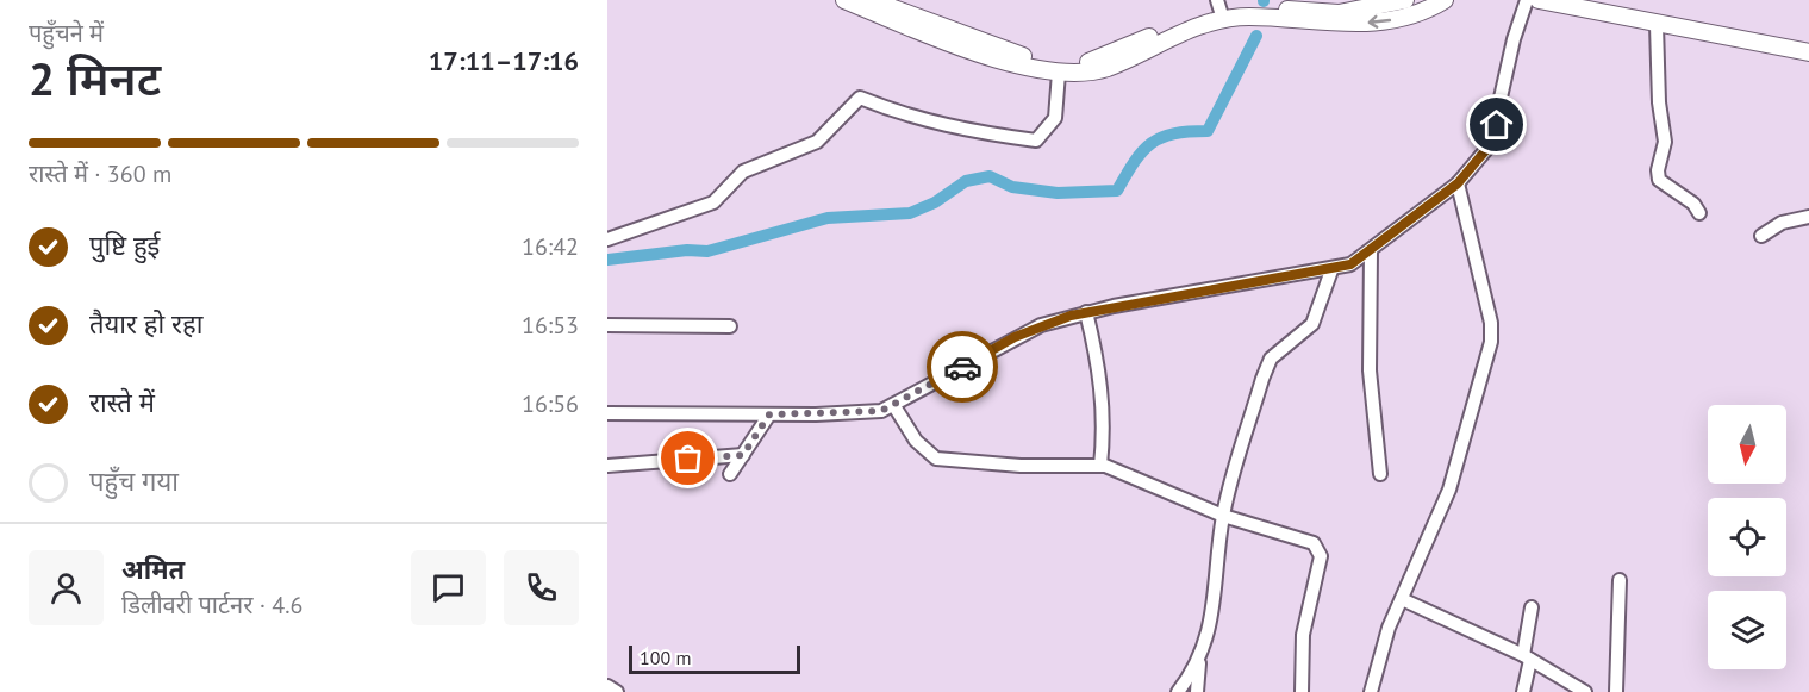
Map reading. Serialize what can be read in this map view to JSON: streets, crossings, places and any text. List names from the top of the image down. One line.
{"scale_bar":"100 m","north":"bottom","page":{"heading":["2 मिनट","पहुँचने में","17:11–17:16"],"panel":["अमित","डिलीवरी पार्टनर · 4.6"],"bar":"रास्ते में · 360 m","list":[["पुष्टि हुई","16:42"],["तैयार हो रहा","16:53"],["रास्ते में","16:56"],"पहुँच गया"],"scale":"100 m"}}
